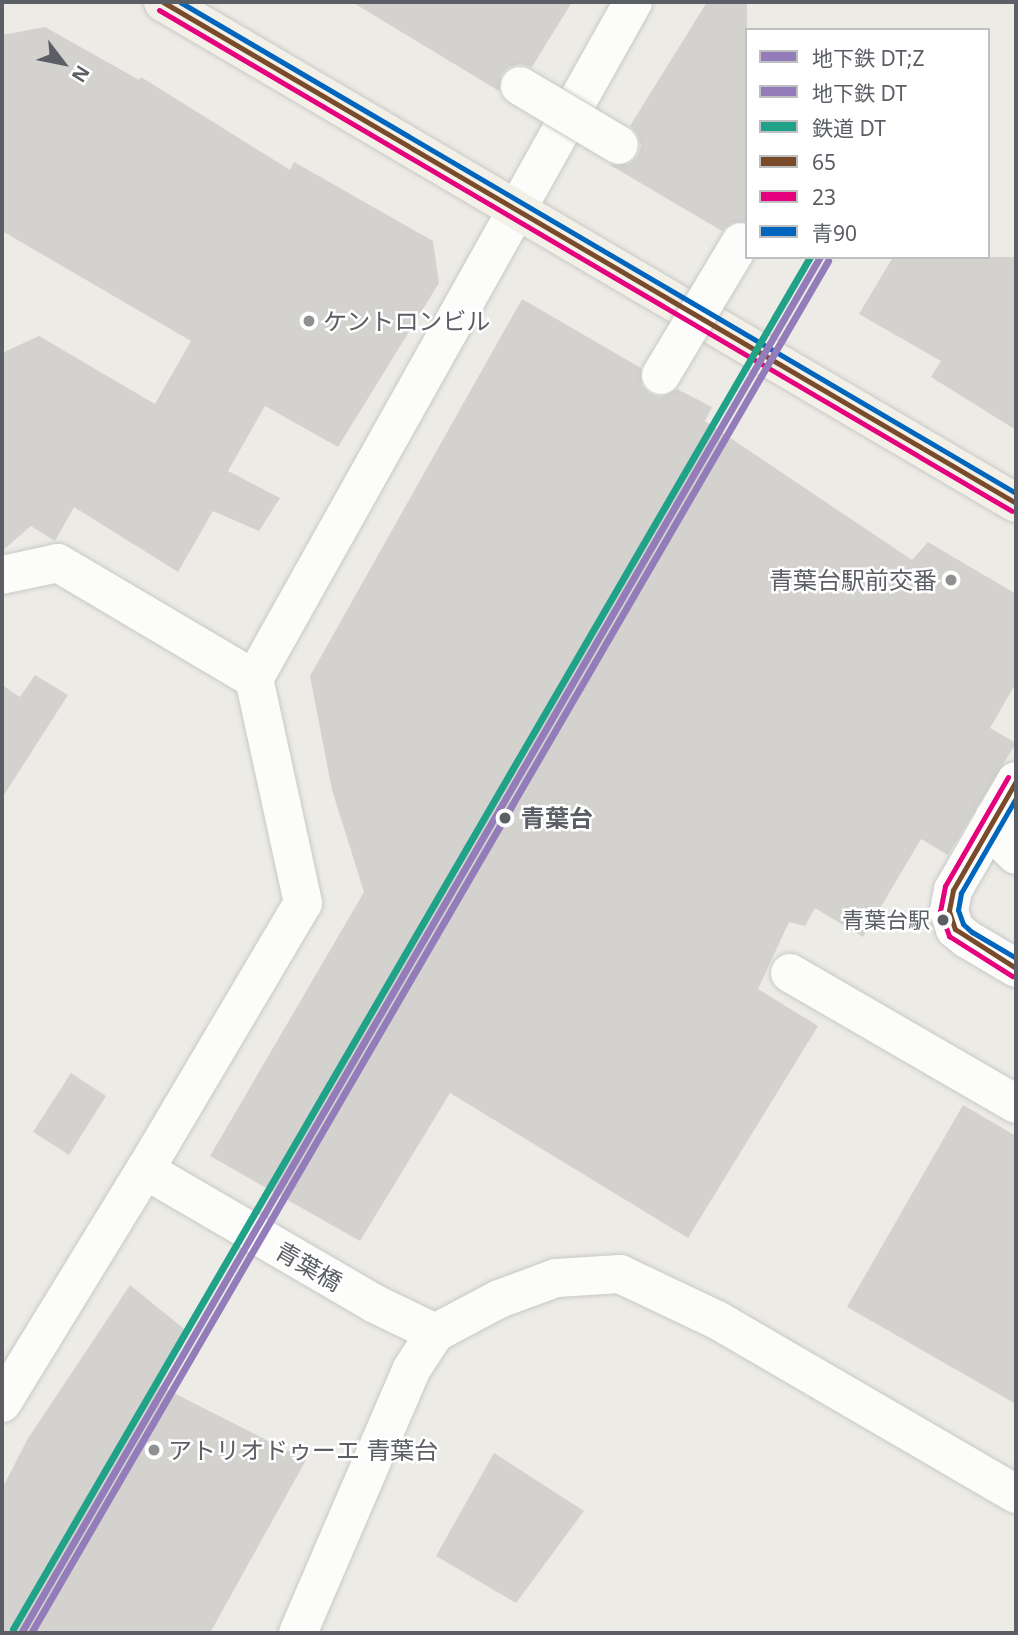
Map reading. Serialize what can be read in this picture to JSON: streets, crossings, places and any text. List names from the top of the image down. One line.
{"streets":{"street":["青葉橋"]},"places":["ケントロンビル","青葉台駅前交番","青葉台","青葉台駅","アトリオドゥーエ 青葉台"],"lines":["transit line 65","transit line 青90","transit line 23","metro line DT;Z","rail line DT","metro line DT"],"legend":["地下鉄 DT;Z","地下鉄 DT","鉄道 DT","65","23","青90"],"north":"bottom right"}
